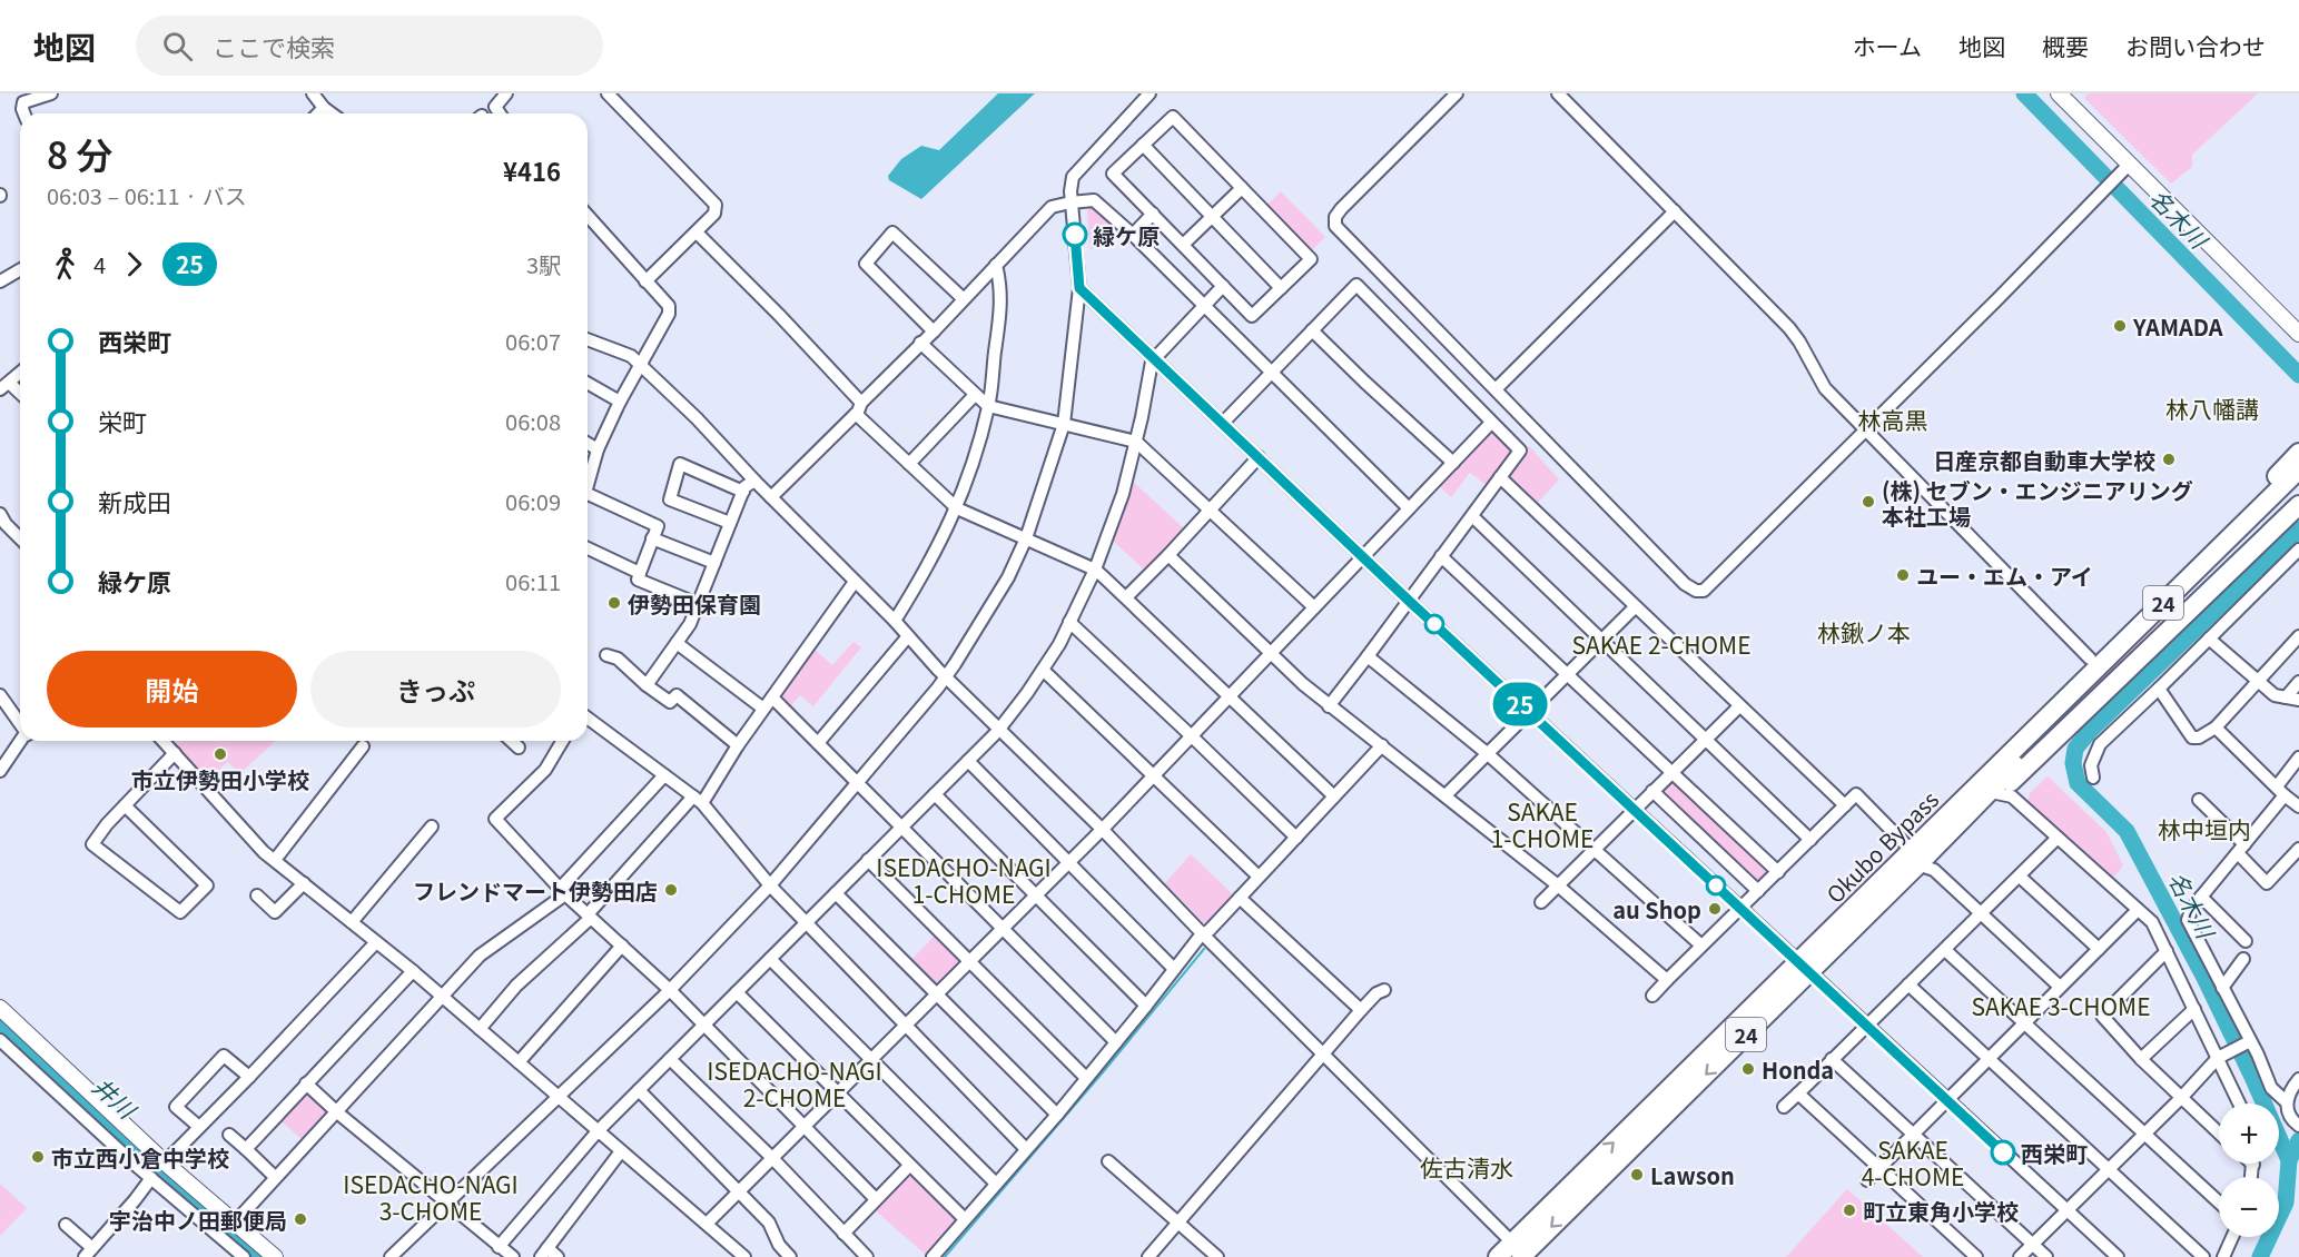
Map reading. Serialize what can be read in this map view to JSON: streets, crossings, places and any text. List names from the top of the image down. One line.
{"streets":{"highway":["24","Okubo Bypass"]},"districts":["林八幡講","林高黒","林鍬ノ本","SAKAE 2-CHOME","SAKAE 1-CHOME","林中垣内","ISEDACHO-NAGI 1-CHOME","SAKAE 3-CHOME","ISEDACHO-NAGI 2-CHOME","SAKAE 4-CHOME","佐古清水","ISEDACHO-NAGI 3-CHOME"],"water":["名木川","井川"],"places":["緑ケ原","YAMADA","日産京都自動車大学校","(株) セブン・エンジニアリング 本社工場","ユー・エム・アイ","伊勢田保育園","市立伊勢田小学校","フレンドマート伊勢田店","au Shop","Honda","西栄町","市立西小倉中学校","Lawson","町立東角小学校","宇治中ノ田郵便局"],"lines":["bus line 25"],"page":{"header":"地図","search":"ここで検索","nav":["ホーム","地図","概要","お問い合わせ"],"on_map":"25","heading":["8 分","06:03 – 06:11 · バス","¥416"],"legs":["4","25","3駅"],"list":[{"name":"西栄町","value":"06:07"},{"name":"栄町","value":"06:08"},{"name":"新成田","value":"06:09"},{"name":"緑ケ原","value":"06:11"}],"buttons":["開始","きっぷ"],"map_buttons":["+","−"]}}
